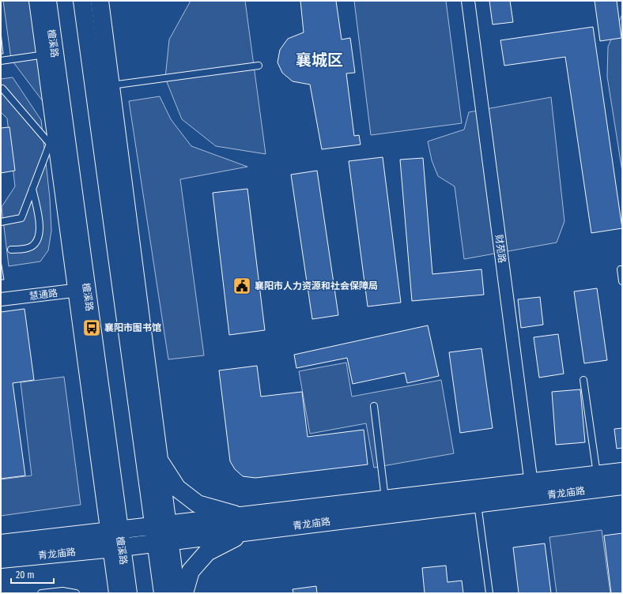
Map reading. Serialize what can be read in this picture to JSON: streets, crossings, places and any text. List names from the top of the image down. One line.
{"streets":{"street":["檀溪路","财苑路","慧通路","青龙庙路"]},"crossings":[["檀溪路","慧通路"],["檀溪路","青龙庙路"],["财苑路","青龙庙路"]],"districts":["襄城区"],"places":{"public building":["襄阳市人力资源和社会保障局"],"bus stop":["襄阳市图书馆"]},"scale_bar":"20 m"}
